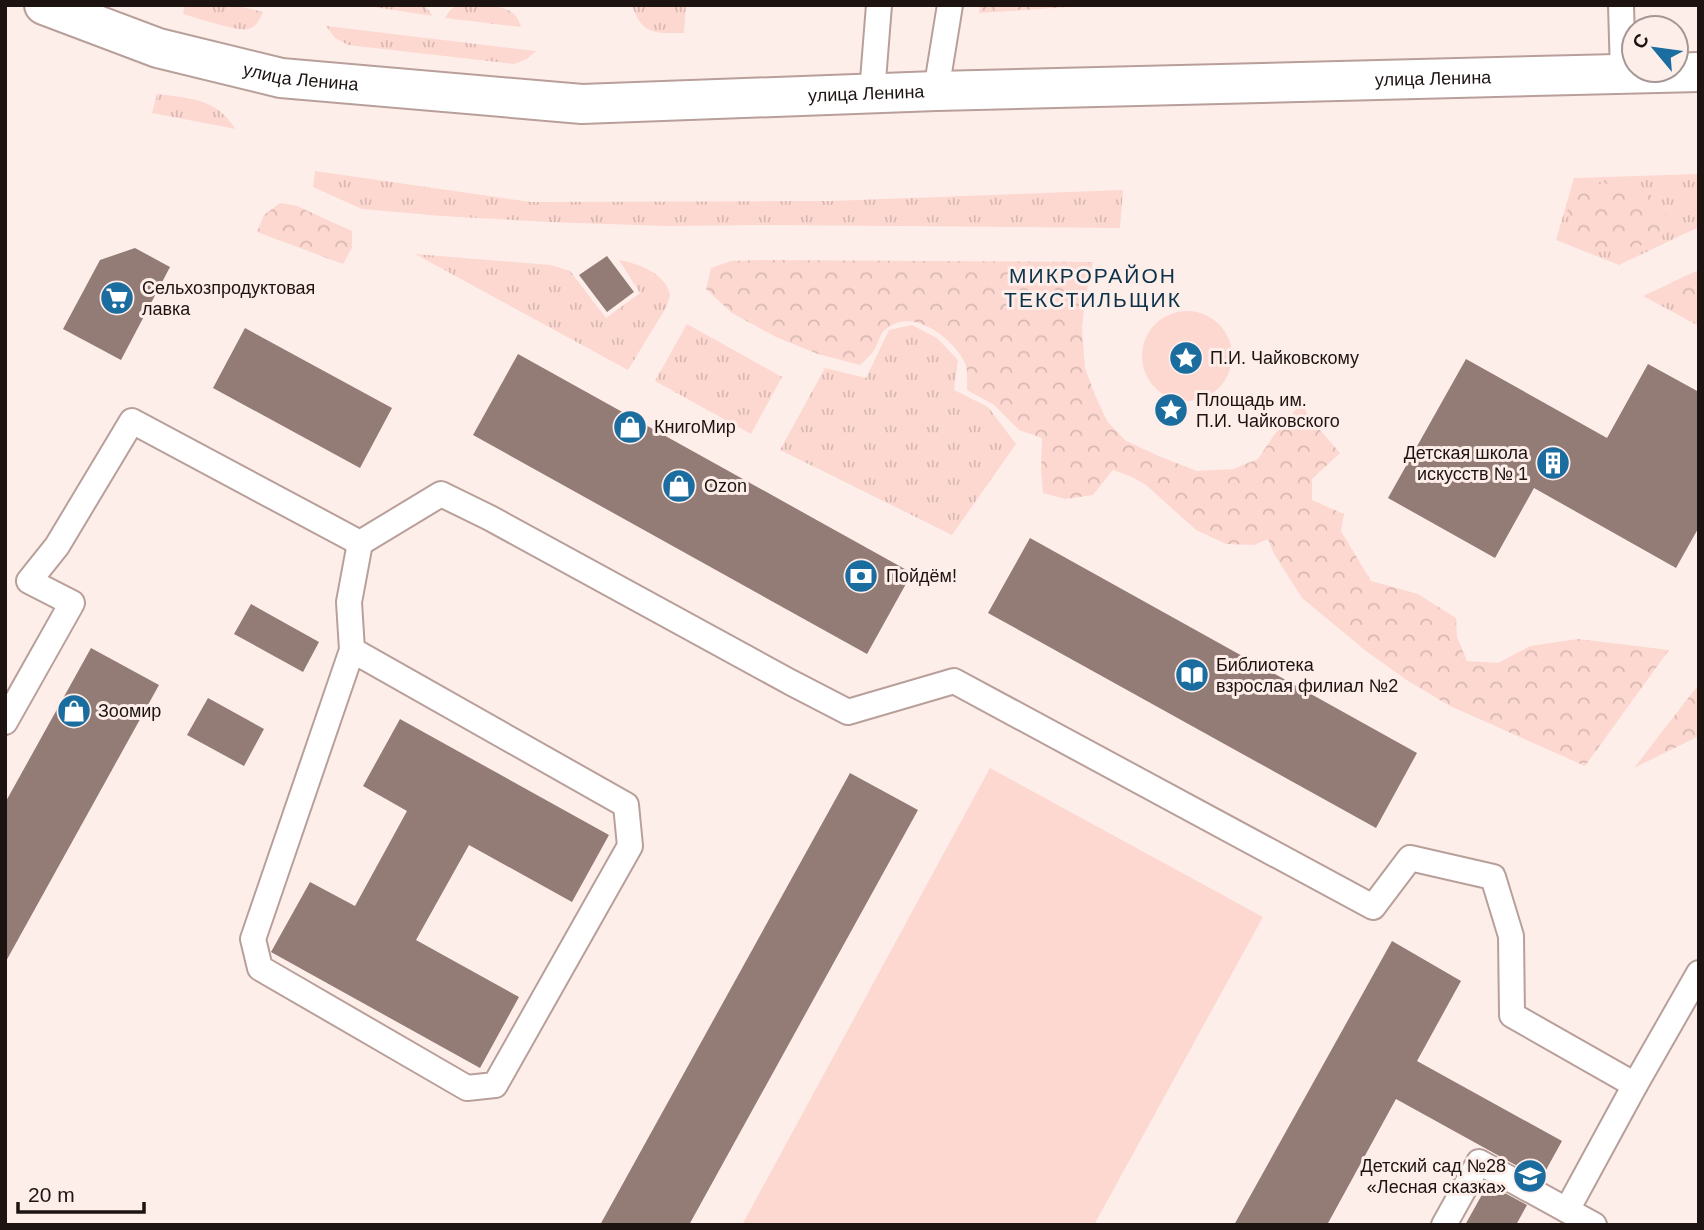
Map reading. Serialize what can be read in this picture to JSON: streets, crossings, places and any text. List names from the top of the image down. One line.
{"streets":{"street":["улица Ленина"]},"districts":["МИКРОРАЙОН ТЕКСТИЛЬЩИК"],"places":{"supermarket":["Сельхозпродуктовая лавка"],"place":["П.И. Чайковскому","Площадь им. П.И. Чайковского"],"shop":["КнигоМир","Ozon","Зоомир"],"building":["Детская школа искусств № 1"],"bank":["Пойдём!"],"library":["Библиотека взрослая филиал №2"],"school or university":["Детский сад №28 «Лесная сказка»"]},"scale_bar":"20 m","north":"top left"}
